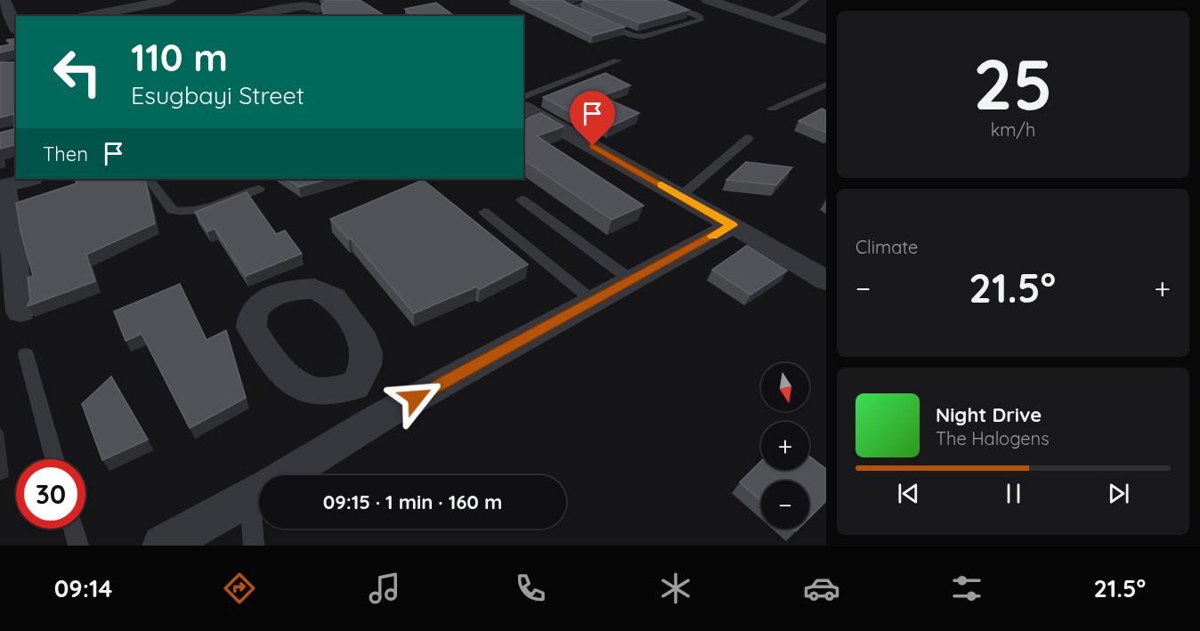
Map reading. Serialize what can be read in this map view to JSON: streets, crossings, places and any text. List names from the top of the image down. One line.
{"north":"bottom","page":{"tile":[["25","km/h"],"Climate"],"turn":["110 m","Esugbayi Street"],"then":"Then","heat":["−","21.5°","+"],"map_buttons":["+","−"],"song":["Night Drive","The Halogens"],"limit":"30","trip":"09:15 · 1 min · 160 m","tabs":["09:14","21.5°"]}}
